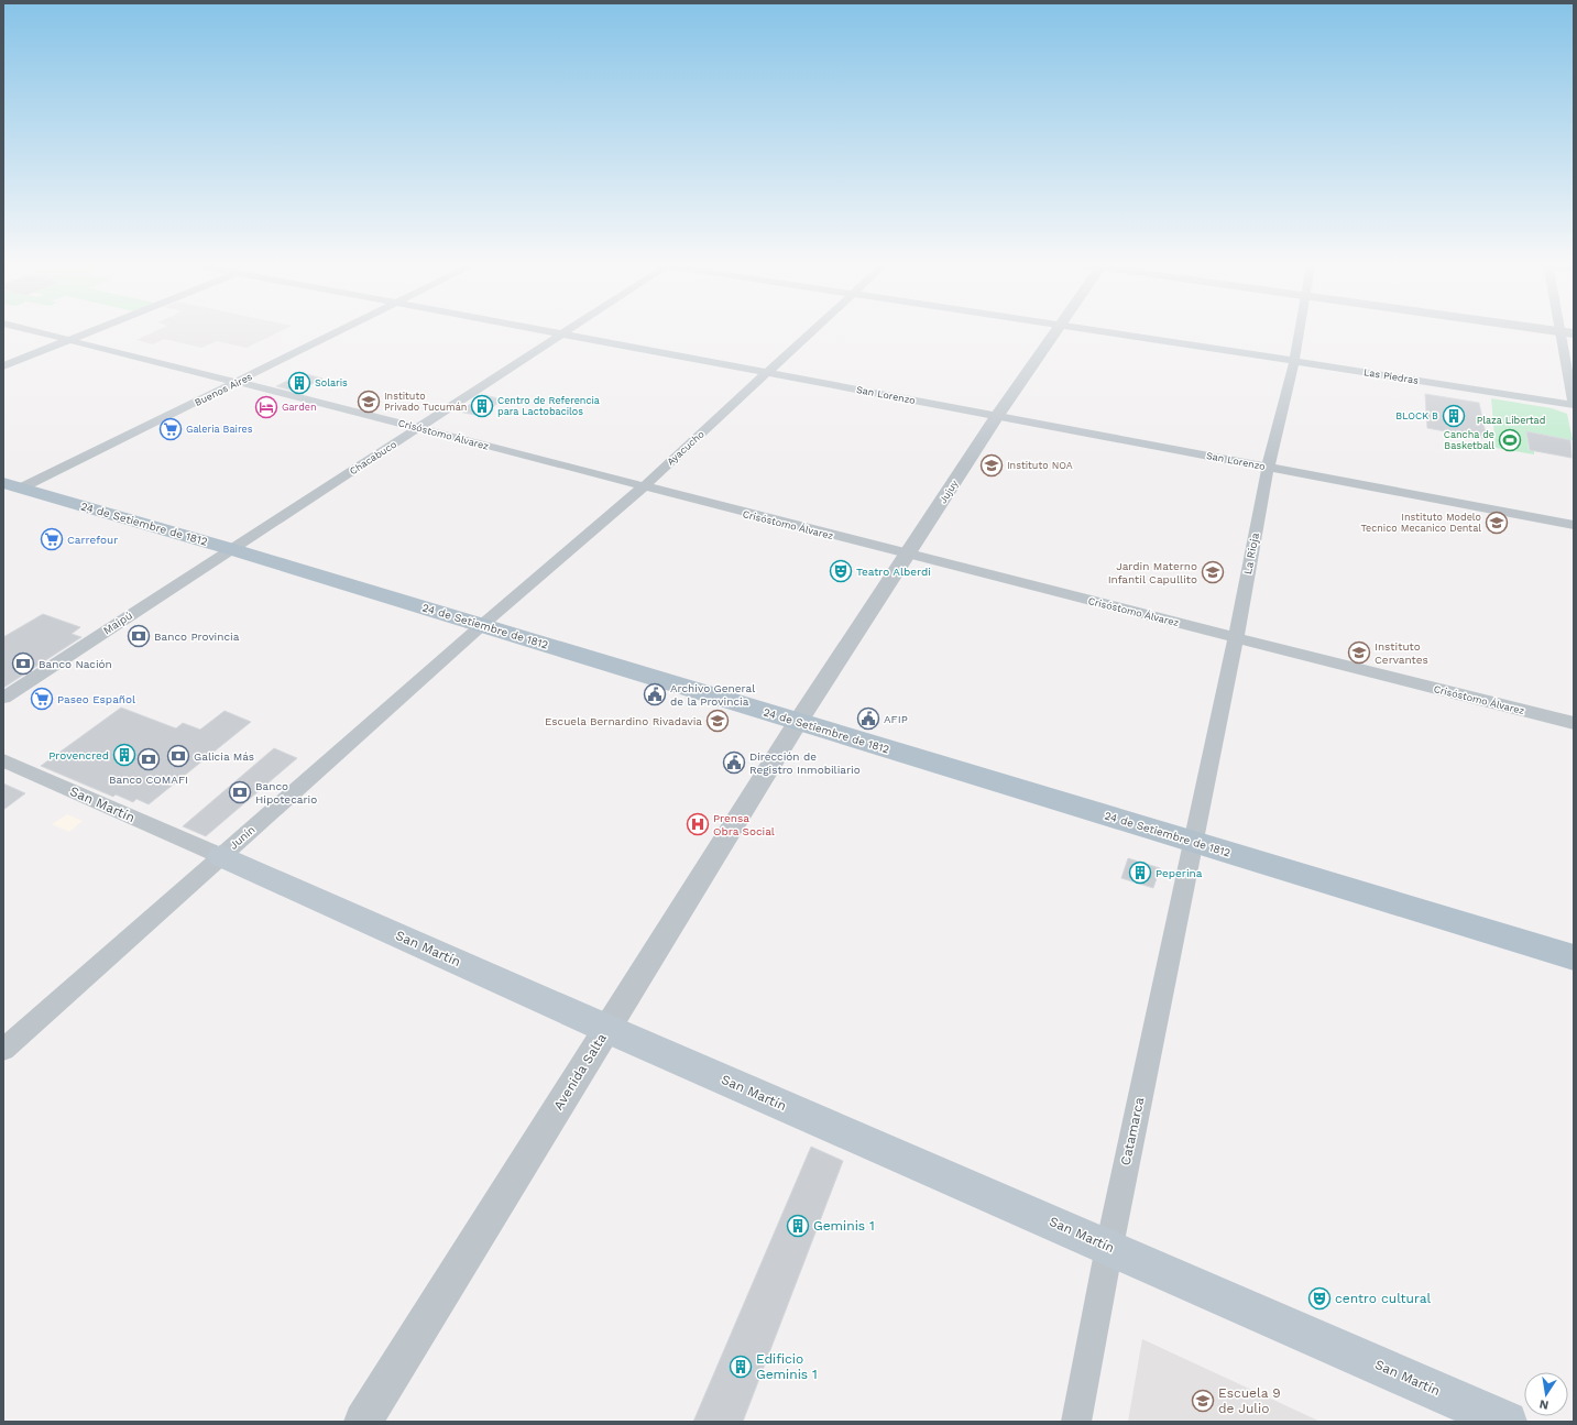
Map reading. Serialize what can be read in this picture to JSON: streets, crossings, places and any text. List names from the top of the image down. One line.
{"streets":{"main road":["24 de Setiembre de 1812","San Martín"],"street":["Las Piedras","Buenos Aires","San Lorenzo","Crisóstomo Álvarez","Ayacucho","Chacabuco","Jujuy","La Rioja","Maipú","Junín","Avenida Salta","Catamarca"]},"crossings":[["Las Piedras","La Rioja"],["Buenos Aires","Crisóstomo Álvarez"],["Buenos Aires","24 de Setiembre de 1812"],["San Lorenzo","Ayacucho"],["San Lorenzo","Chacabuco"],["San Lorenzo","Jujuy"],["San Lorenzo","La Rioja"],["Crisóstomo Álvarez","Ayacucho"],["Crisóstomo Álvarez","Chacabuco"],["Crisóstomo Álvarez","Jujuy"],["Crisóstomo Álvarez","La Rioja"],["Ayacucho","24 de Setiembre de 1812"],["Ayacucho","Junín"],["Chacabuco","24 de Setiembre de 1812"],["Chacabuco","Maipú"],["Jujuy","24 de Setiembre de 1812"],["Jujuy","Avenida Salta"],["24 de Setiembre de 1812","La Rioja"],["24 de Setiembre de 1812","Maipú"],["24 de Setiembre de 1812","Junín"],["24 de Setiembre de 1812","Avenida Salta"],["24 de Setiembre de 1812","Catamarca"],["La Rioja","Catamarca"],["San Martín","Junín"],["San Martín","Avenida Salta"],["San Martín","Catamarca"]],"parks":["Plaza Libertad"],"places":{"building":["Solaris","Centro de Referencia para Lactobacilos","BLOCK B","Provencred","Peperina","Geminis 1","Edificio Geminis 1"],"school or university":["Instituto Privado Tucumán","Instituto NOA","Instituto Modelo Tecnico Mecanico Dental","Jardin Materno Infantil Capullito","Instituto Cervantes","Escuela Bernardino Rivadavia","Escuela 9 de Julio"],"hotel":["Garden"],"supermarket":["Galeria Baires","Carrefour","Paseo Español"],"sports":["Cancha de Basketball"],"theatre":["Teatro Alberdi","centro cultural"],"bank":["Banco Provincia","Banco Nación","Galicia Más","Banco COMAFI","Banco Hipotecario"],"public building":["Archivo General de la Provincia","AFIP","Dirección de Registro Inmobiliario"],"hospital":["Prensa Obra Social"]},"north":"bottom"}
